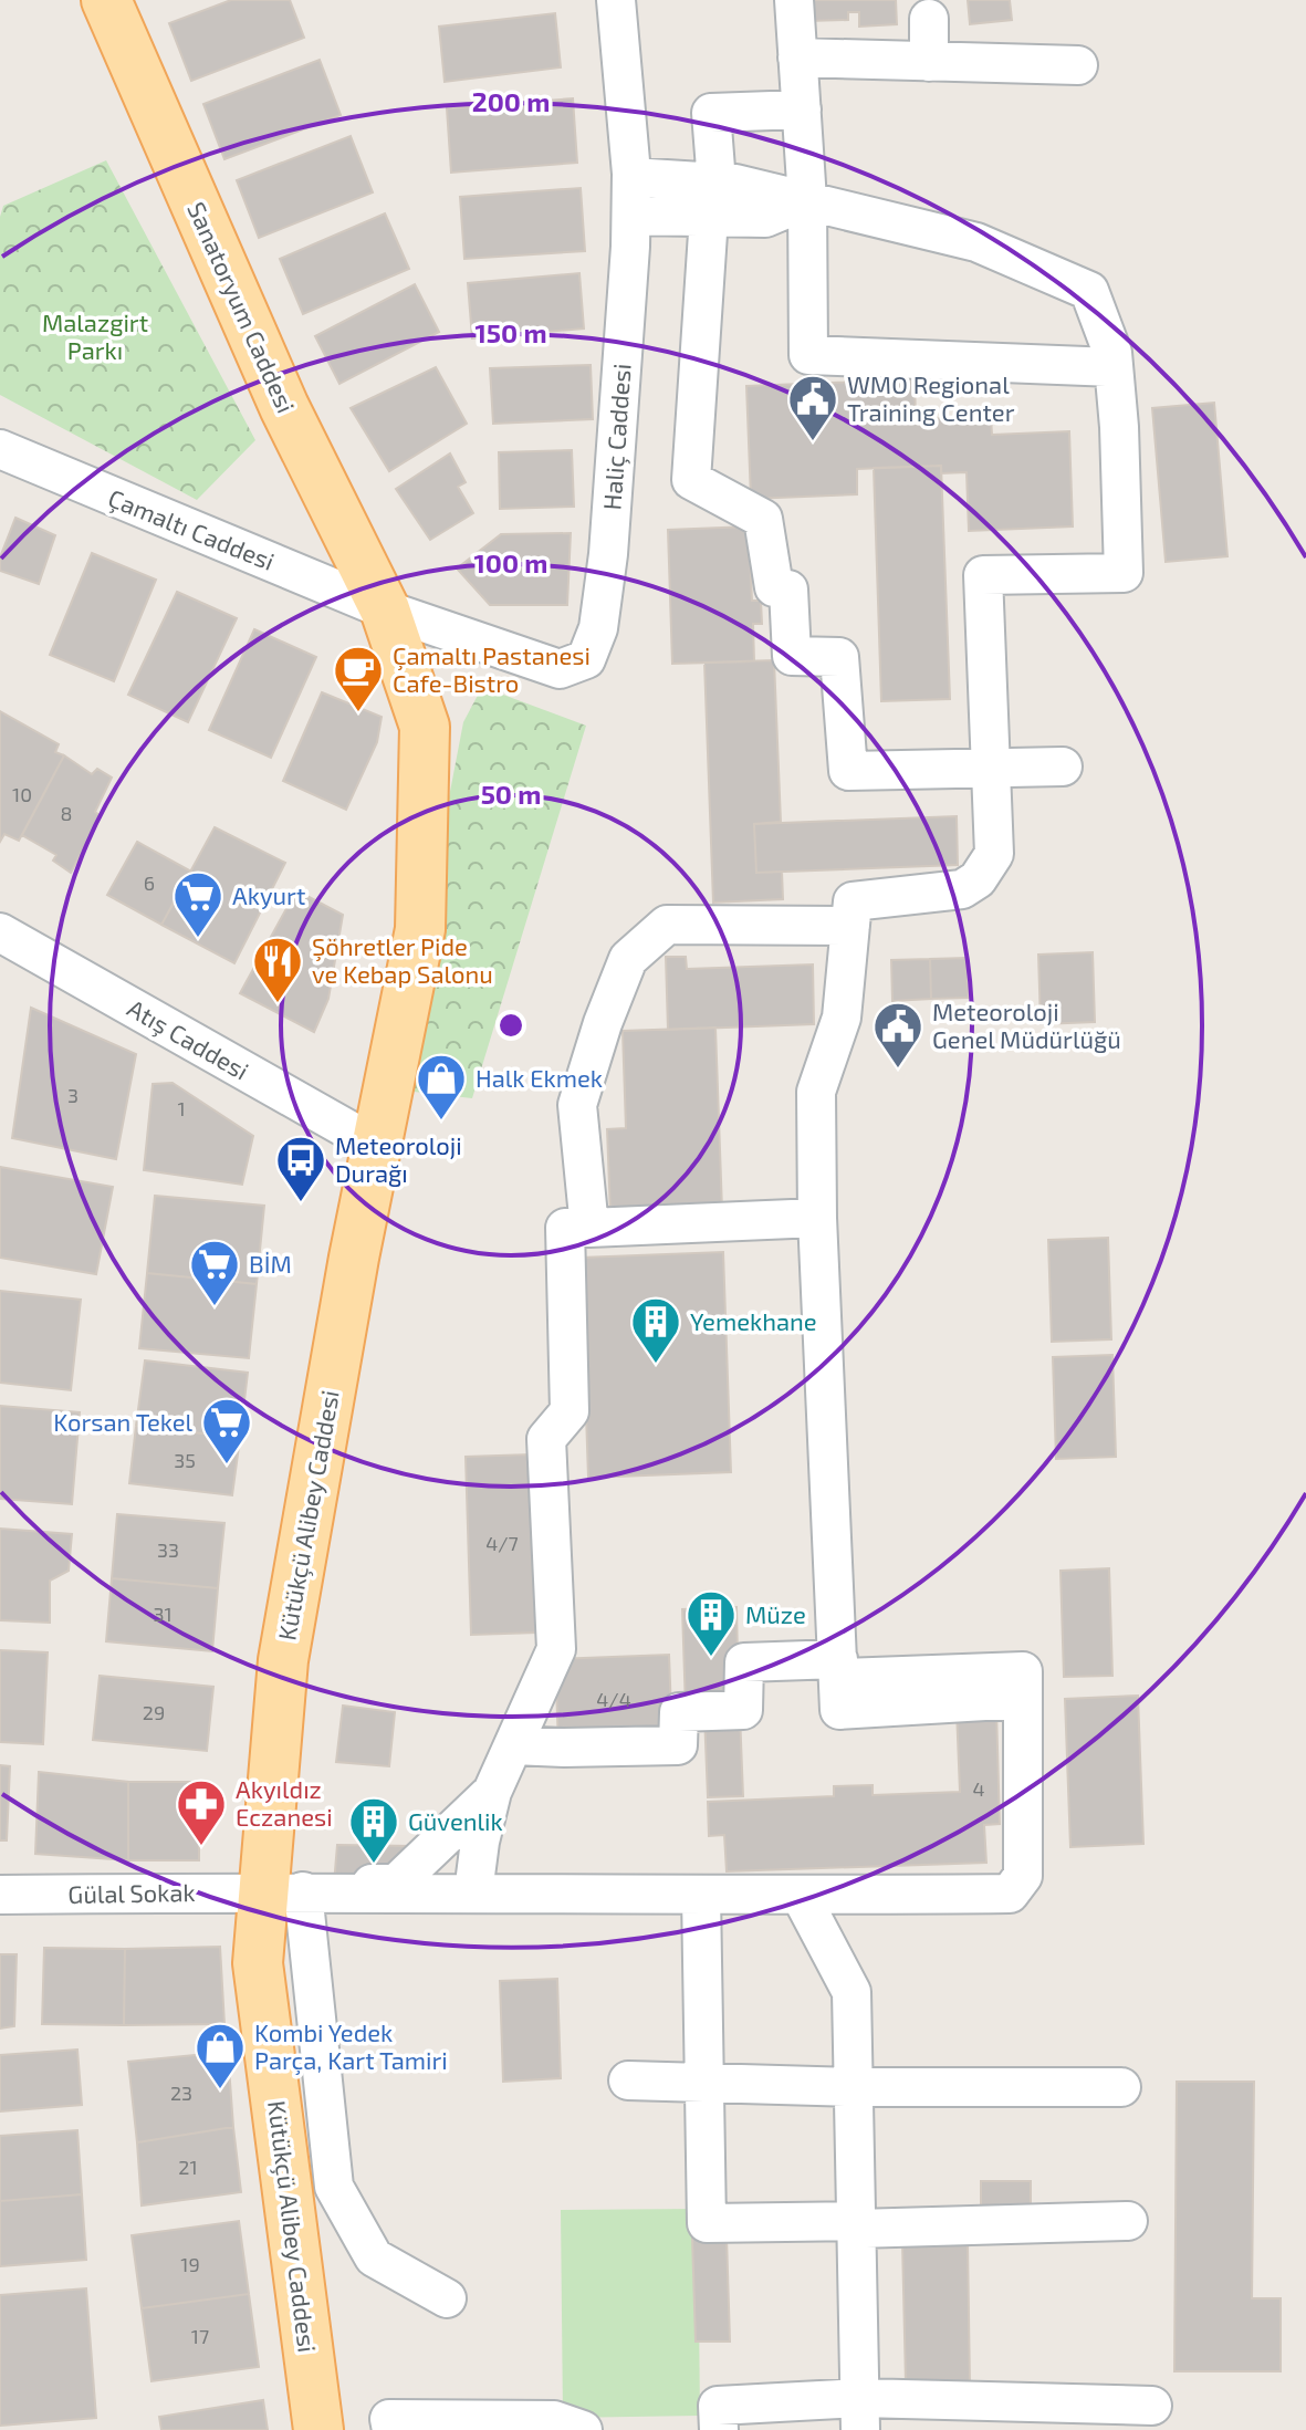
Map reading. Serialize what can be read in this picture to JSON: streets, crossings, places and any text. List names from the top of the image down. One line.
{"streets":{"main road":["Sanatoryum Caddesi","Kütükçü Alibey Caddesi"],"street":["Haliç Caddesi","Çamaltı Caddesi","Atış Caddesi","Gülal Sokak"]},"crossings":[["Sanatoryum Caddesi","Haliç Caddesi"],["Sanatoryum Caddesi","Çamaltı Caddesi"],["Sanatoryum Caddesi","Kütükçü Alibey Caddesi"],["Haliç Caddesi","Çamaltı Caddesi"],["Haliç Caddesi","Kütükçü Alibey Caddesi"],["Çamaltı Caddesi","Kütükçü Alibey Caddesi"],["Atış Caddesi","Kütükçü Alibey Caddesi"],["Kütükçü Alibey Caddesi","Gülal Sokak"]],"parks":["Malazgirt Parkı"],"places":{"public building":["WMO Regional Training Center","Meteoroloji Genel Müdürlüğü"],"cafe":["Çamaltı Pastanesi Cafe-Bistro"],"supermarket":["Akyurt","BİM","Korsan Tekel"],"restaurant":["Şöhretler Pide ve Kebap Salonu"],"shop":["Halk Ekmek","Kombi Yedek Parça, Kart Tamiri"],"bus stop":["Meteoroloji Durağı"],"building":["Yemekhane","Müze","Güvenlik"],"pharmacy":["Akyıldız Eczanesi"]},"house_numbers":["10","8","6","3","1","35","4/7","33","31","4/4","29","4","23","21","19","17"],"rings":["200 m","150 m","100 m","50 m"]}
